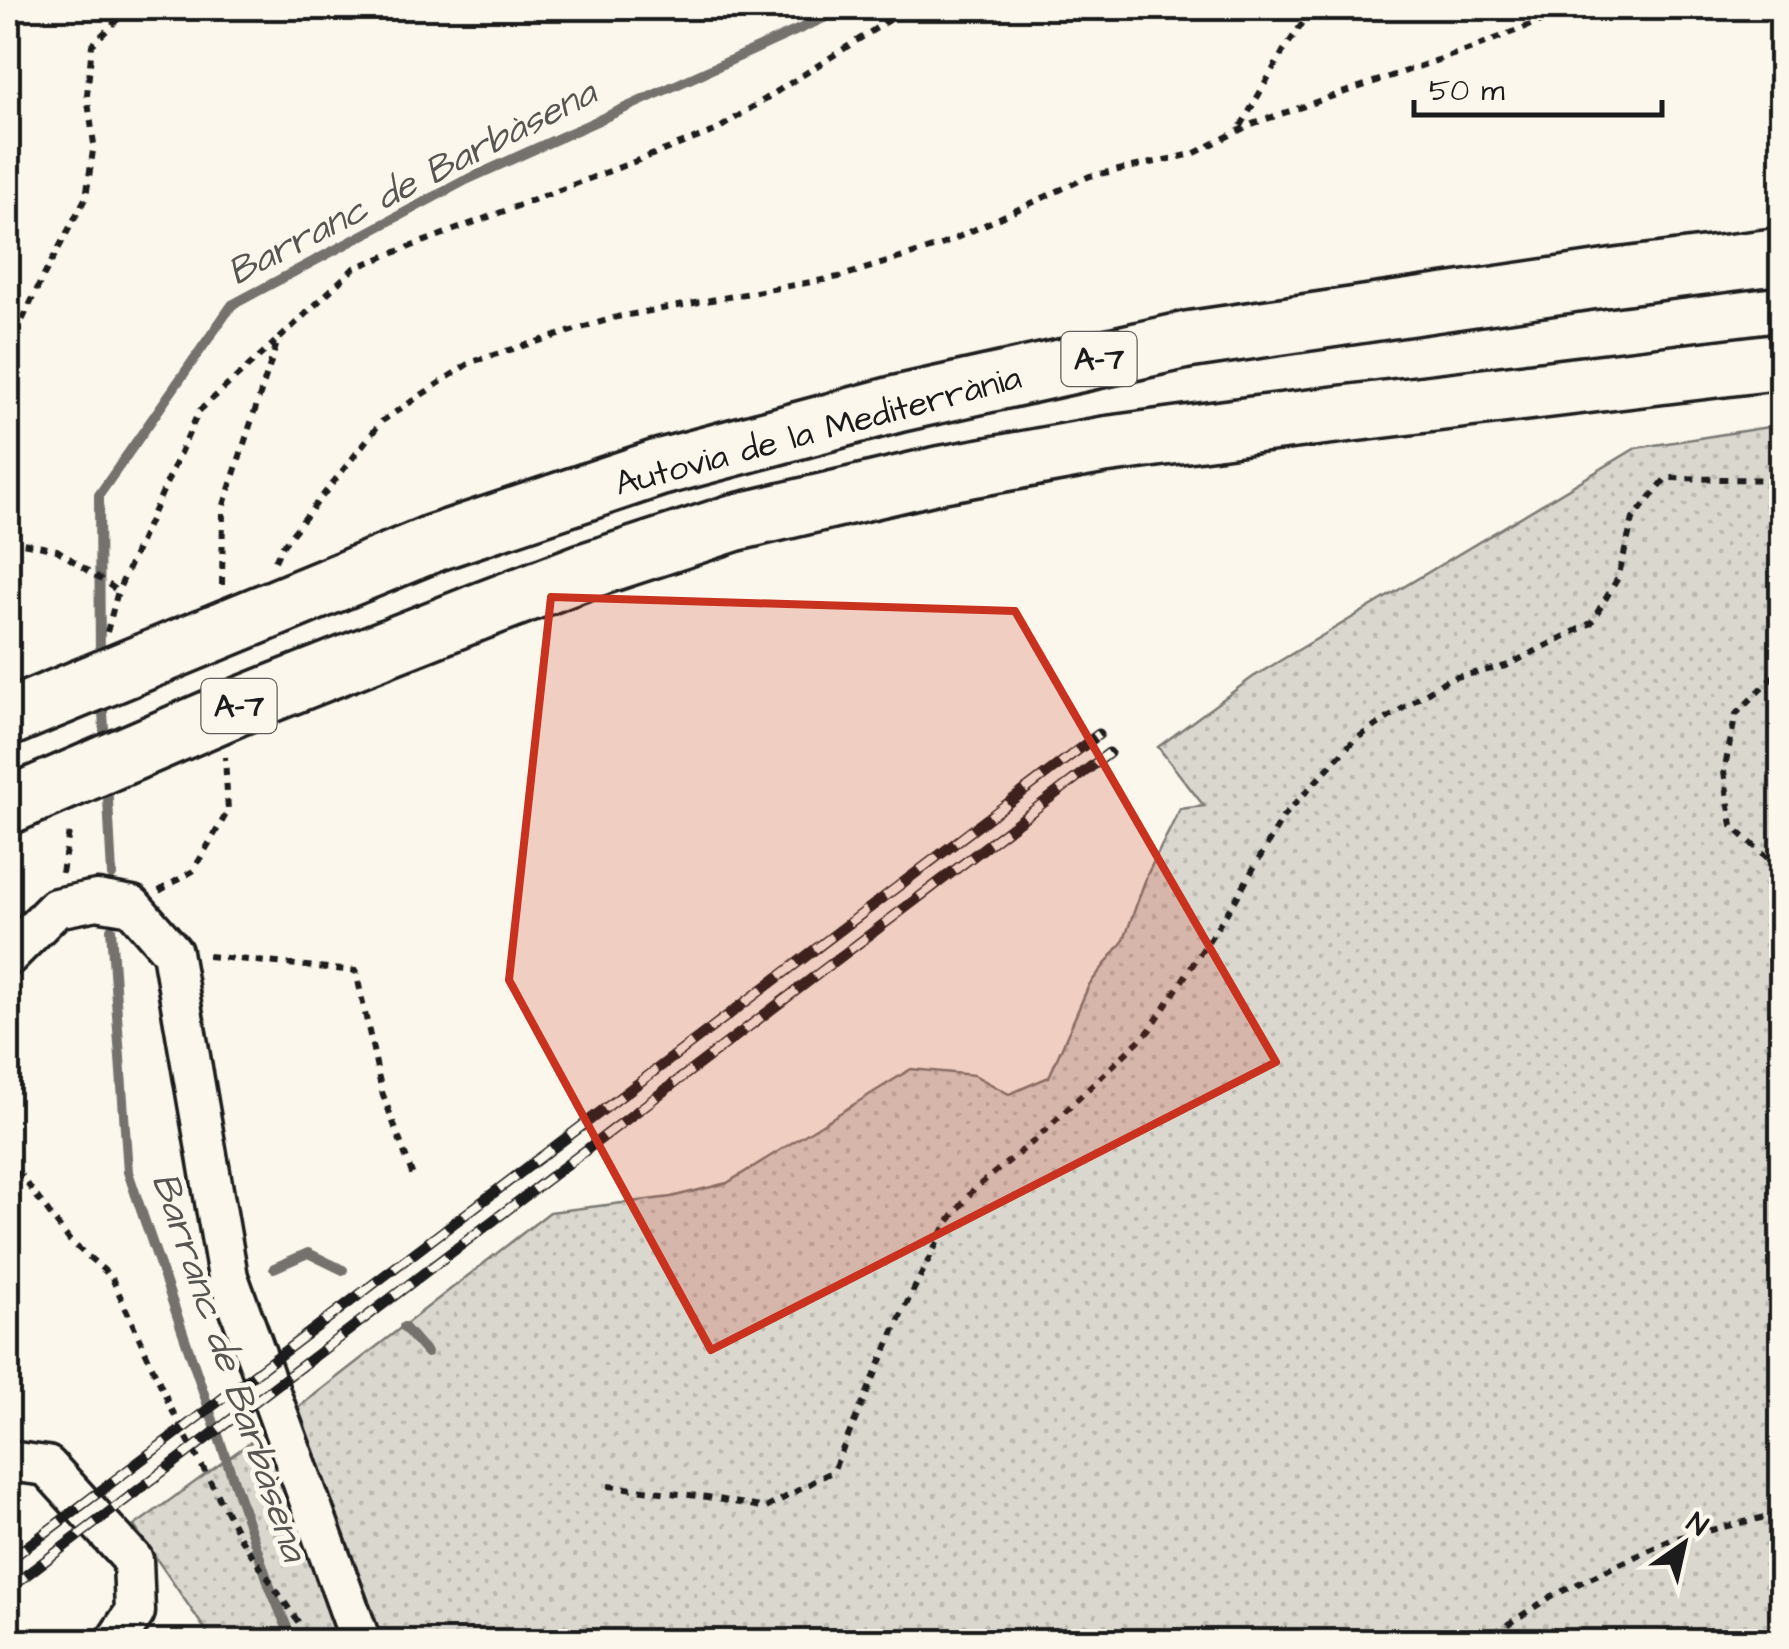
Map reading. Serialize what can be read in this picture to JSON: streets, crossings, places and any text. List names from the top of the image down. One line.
{"streets":{"highway":["A-7","Autovia de la Mediterrània"]},"water":["Barranc de Barbàsena"],"scale_bar":"50 m","north":"top right"}
